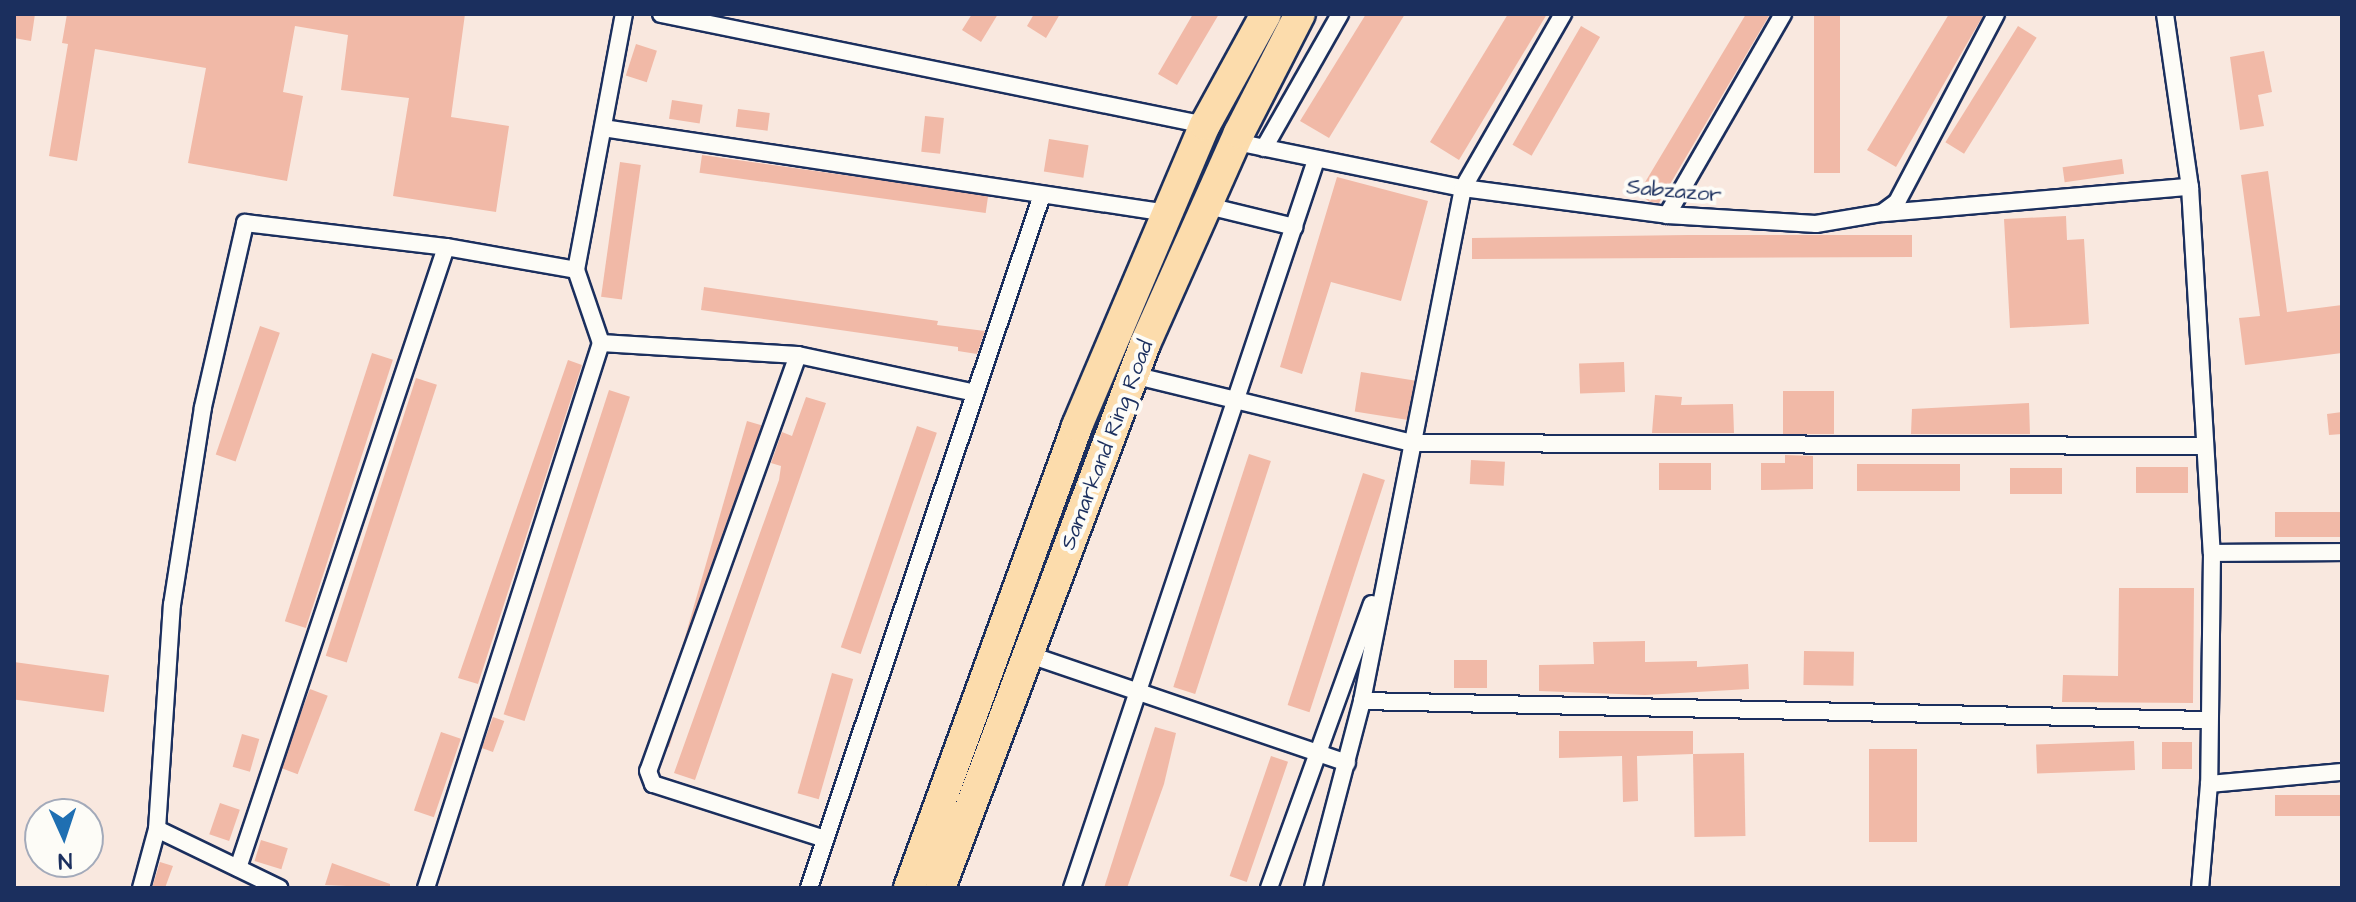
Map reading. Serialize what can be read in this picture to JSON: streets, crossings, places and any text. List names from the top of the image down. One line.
{"streets":{"highway":["Samarkand Ring Road"],"street":["Sabzazor"]},"crossings":[["Sabzazor","Samarkand Ring Road"]],"north":"bottom"}
